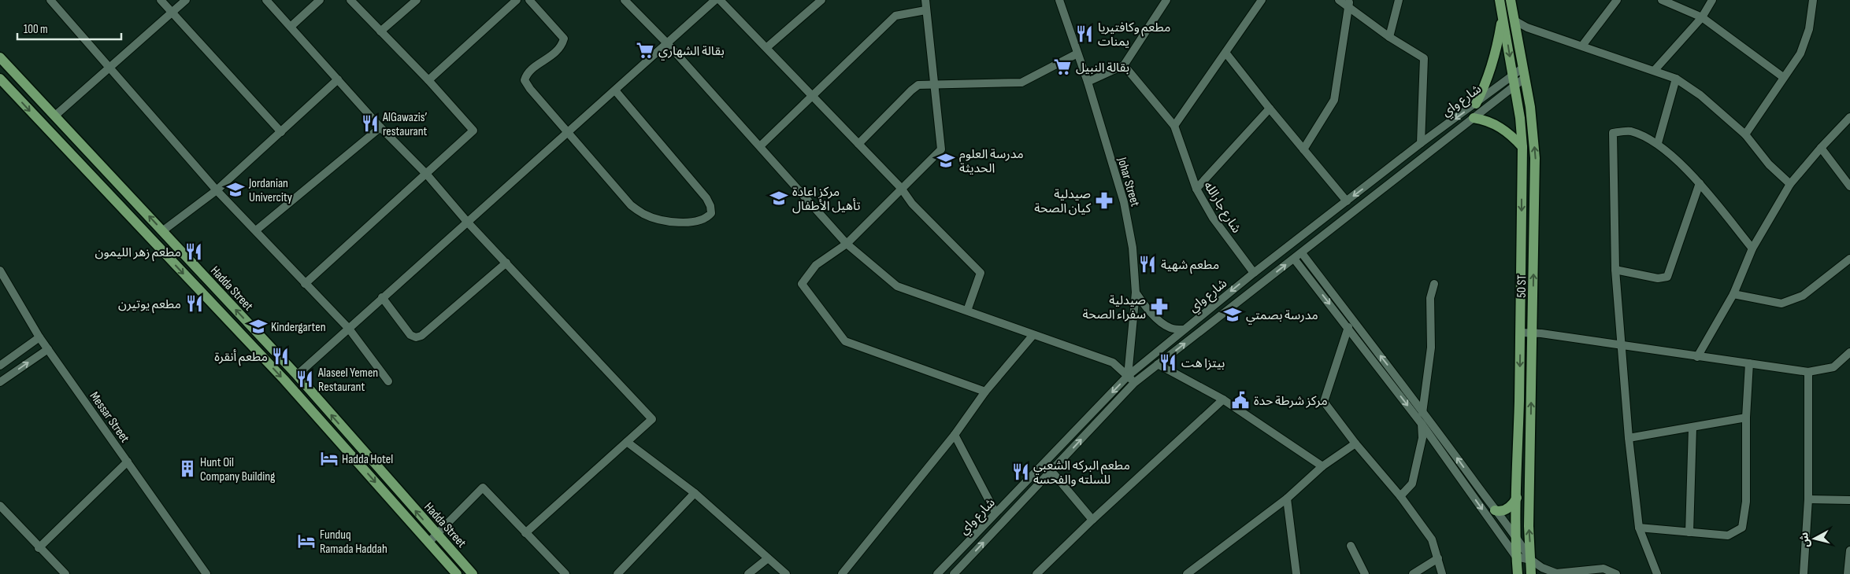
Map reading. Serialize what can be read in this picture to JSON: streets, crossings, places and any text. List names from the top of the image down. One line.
{"streets":{"main road":["50 ST","Hadda Street"],"street":["شارع واي","Johar Street","شارع جارالله","Messar Street"]},"crossings":[["شارع واي","Johar Street"],["شارع واي","شارع جارالله"],["شارع واي","50 ST"]],"places":{"restaurant":["مطعم وكافتيريا يمنات","AlGawazis’ restaurant","مطعم زهر الليمون","مطعم شهية","مطعم يوتيرن","مطعم أنقرة","بيتزا هت","Alaseel Yemen Restaurant","مطعم البركه الشعبي للسلته والفحسه"],"supermarket":["بقالة الشهاري","بقالة النبيل"],"school or university":["مدرسة العلوم الحديثة","Jordanian Univercity","مركز اعادة تأهيل الأطفال","مدرسة بصمتي","Kindergarten"],"pharmacy":["صيدلية كيان الصحة","صيدلية سفراء الصحة"],"public building":["مركز شرطة حدة"],"hotel":["Hadda Hotel","Funduq Ramada Haddah"],"building":["Hunt Oil Company Building"]},"scale_bar":"100 m","north":"left"}
